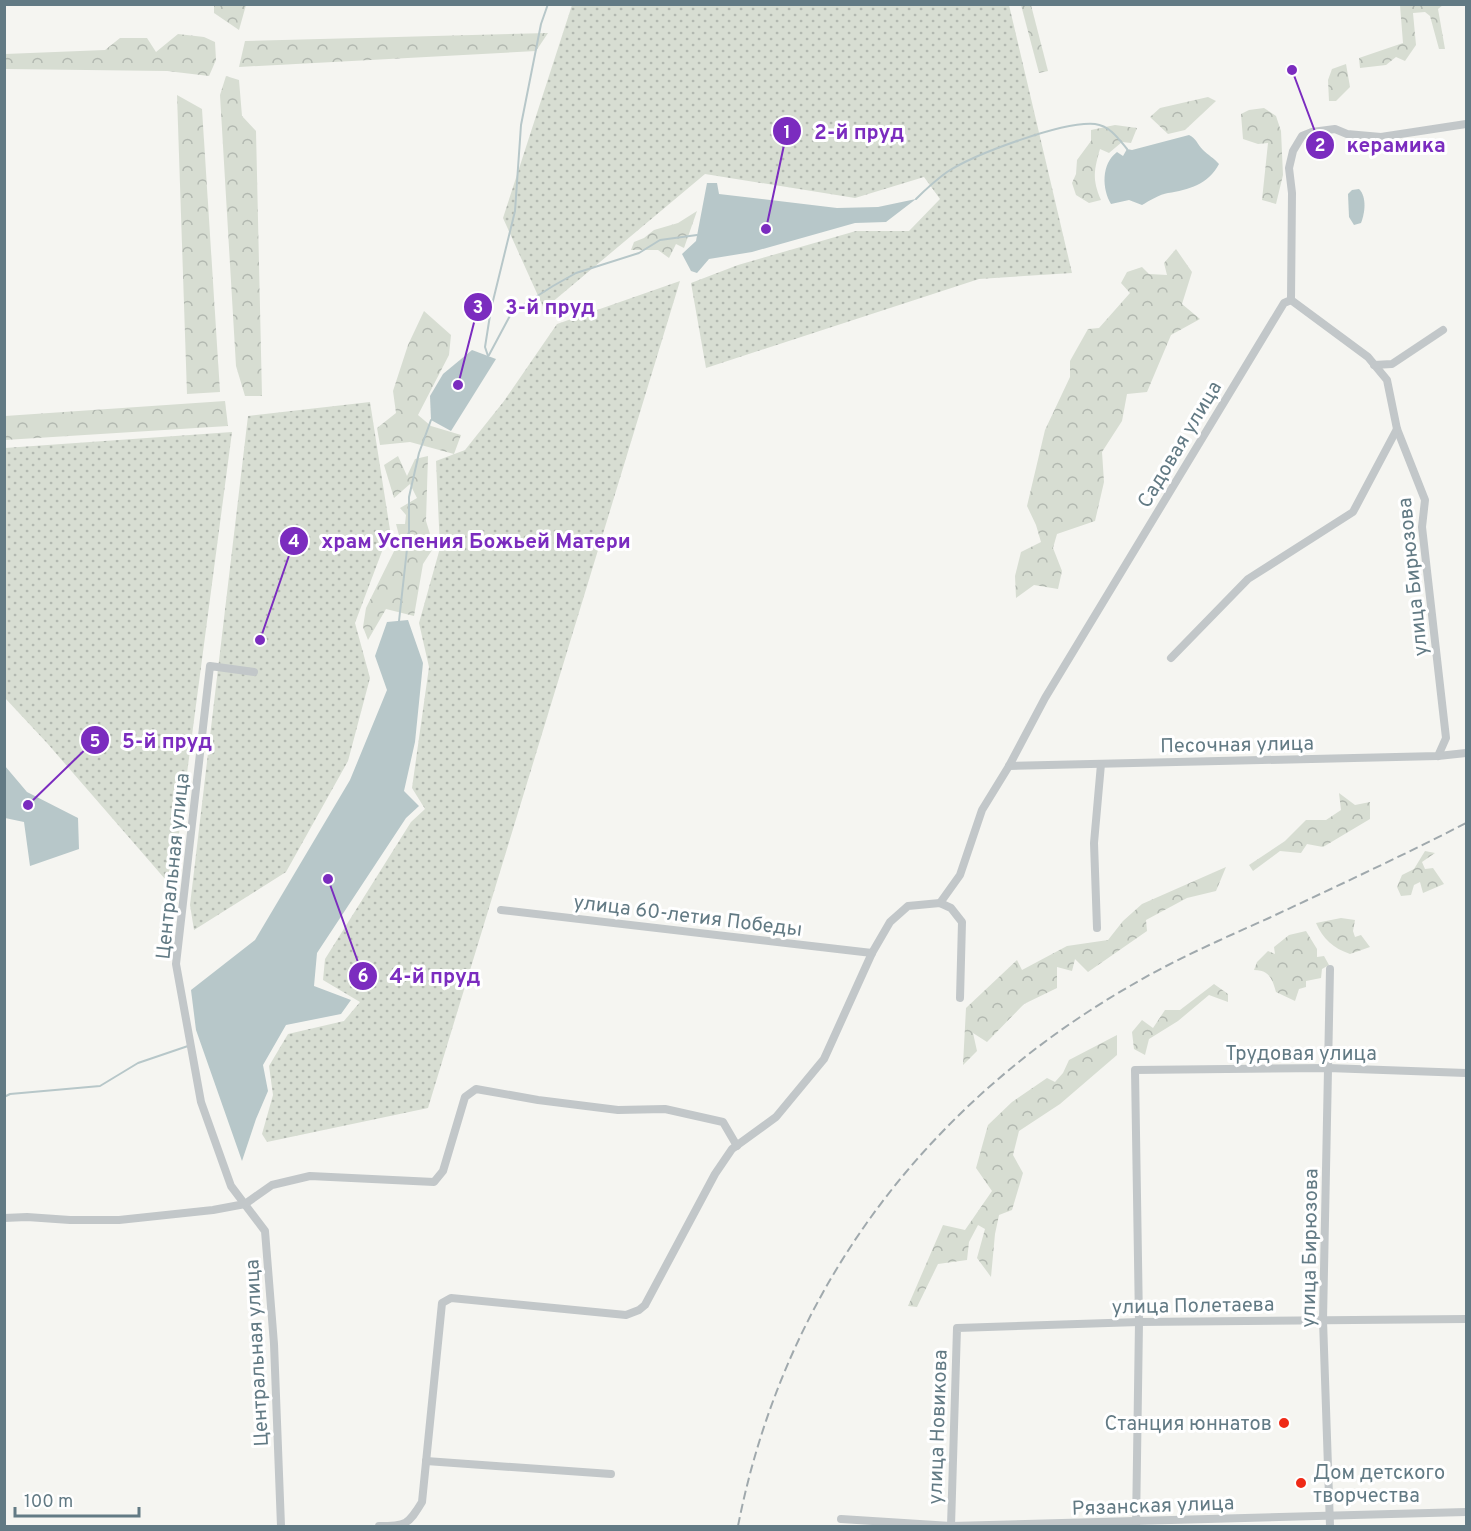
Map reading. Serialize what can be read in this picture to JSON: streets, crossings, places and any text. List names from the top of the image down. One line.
{"streets":{"street":["Садовая улица","улица Бирюзова","Песочная улица","Центральная улица","улица 60-летия Победы","Трудовая улица","улица Полетаева","улица Новикова","Рязанская улица"]},"crossings":[["Садовая улица","улица Бирюзова"],["Садовая улица","Песочная улица"],["улица Бирюзова","Песочная улица"],["улица Бирюзова","Трудовая улица"],["улица Бирюзова","улица Полетаева"],["улица Бирюзова","Рязанская улица"],["Трудовая улица","улица Полетаева"],["улица Полетаева","улица Новикова"],["улица Новикова","Рязанская улица"]],"places":["керамика","2-й пруд","3-й пруд","храм Успения Божьей Матери","5-й пруд","4-й пруд","Станция юннатов","Дом детского творчества"],"scale_bar":"100 m"}
